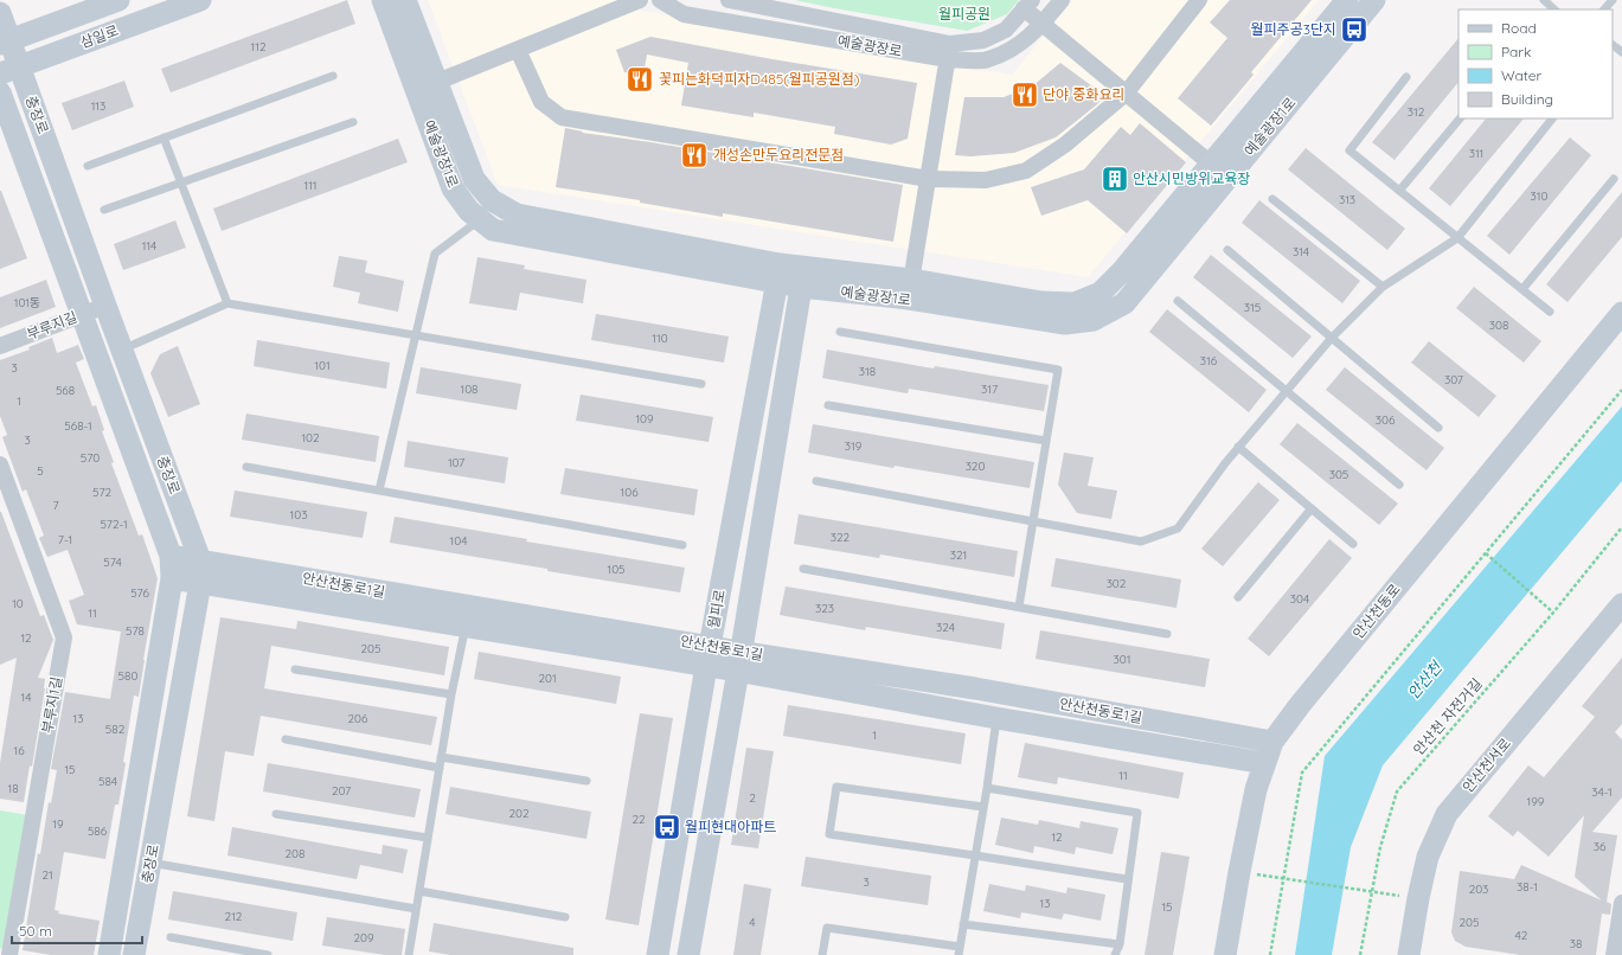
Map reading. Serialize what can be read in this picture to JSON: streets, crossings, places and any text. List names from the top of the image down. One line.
{"streets":{"street":["삼일로","예술광장로","충장로","예술광장1로","부루지길","안산천동로1길","월피로","안산천동로","부루지1길","안산천서로"],"path":["안산천 자전거길"]},"crossings":[["삼일로","충장로"],["충장로","부루지길"],["충장로","안산천동로1길"],["예술광장1로","월피로"],["안산천동로1길","월피로"],["안산천동로1길","안산천동로"]],"water":["안산천"],"parks":["월피공원"],"places":{"bus stop":["월피주공3단지","월피현대아파트"],"restaurant":["꽃피는화덕피자D485(월피공원점)","단야 중화요리","개성손만두요리전문점"],"building":["안산시민방위교육장"]},"house_numbers":["112","113","312","311","111","310","313","114","314","101동","315","308","110","316","101","3","318","307","108","317","568","1","109","306","568-1","102","3","319","570","107","320","5","305","572","106","7","103","572-1","322","7-1","104","321","574","105","302","576","304","10","323","11","324","578","12","205","301","580","201","14","13","206","582","1","16","15","11","584","18","207","34-1","2","199","202","22","19","586","12","36","208","21","3","38-1","203","13","15","212","4","205","42","209","38"],"legend":["Road","Park","Water","Building"],"scale_bar":"50 m"}
